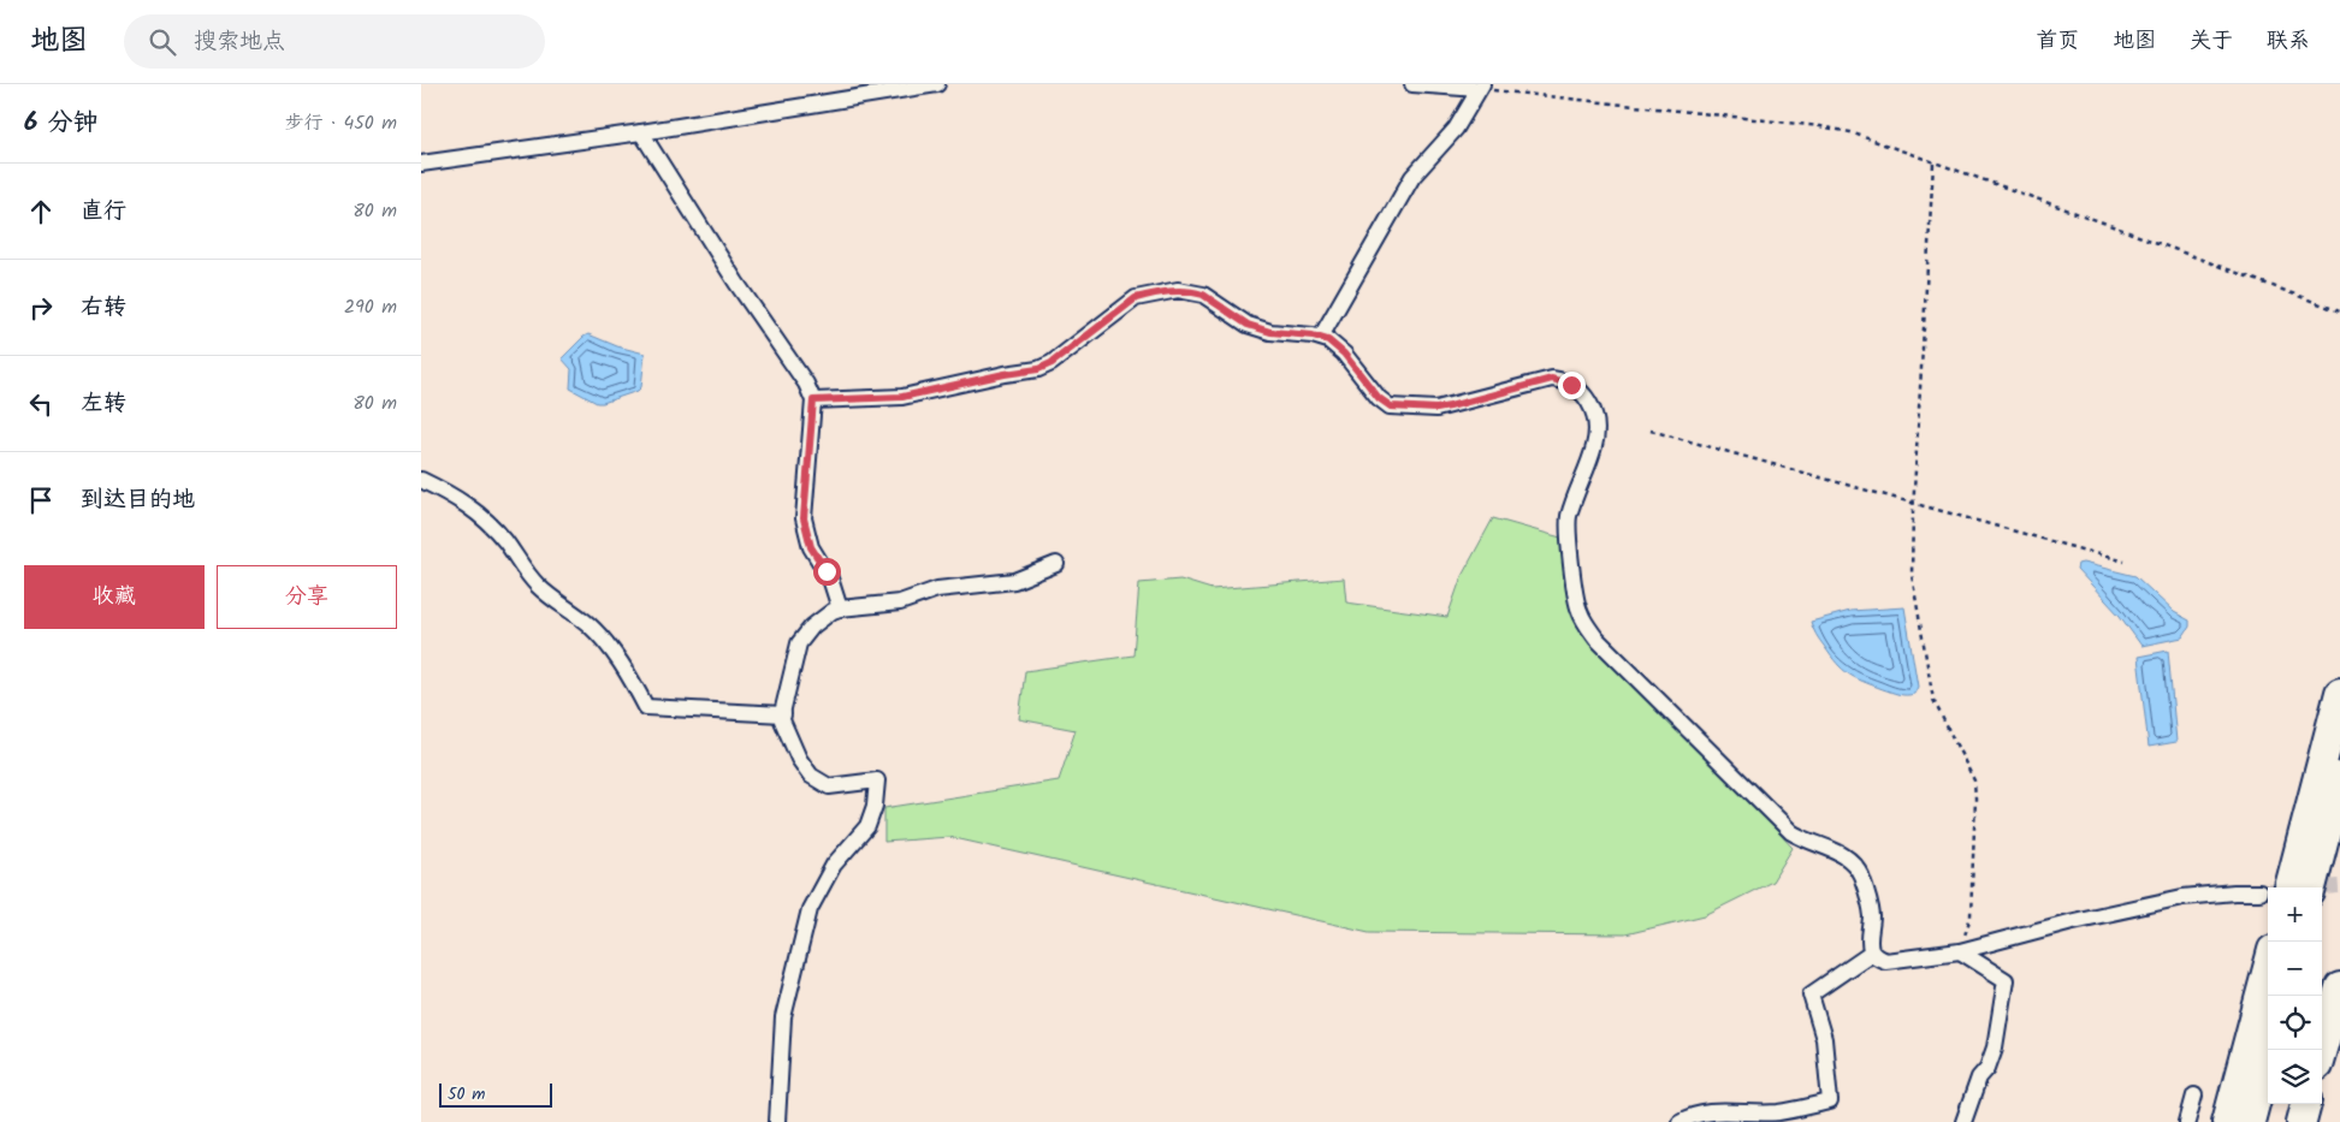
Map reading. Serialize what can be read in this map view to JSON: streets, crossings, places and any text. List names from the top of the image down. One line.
{"scale_bar":"50 m","page":{"header":"地图","search":"搜索地点","nav":["首页","地图","关于","联系"],"heading":["6 分钟","步行 · 450 m"],"list":[["直行","80 m"],["右转","290 m"],["左转","80 m"],"到达目的地"],"buttons":["收藏","分享"],"map_buttons":["+","−"],"scale":"50 m"}}
